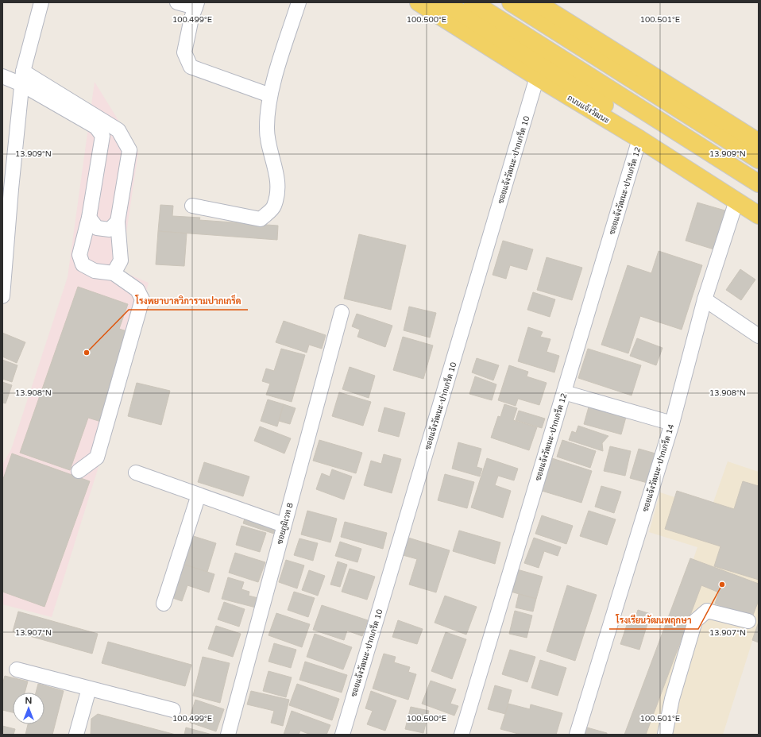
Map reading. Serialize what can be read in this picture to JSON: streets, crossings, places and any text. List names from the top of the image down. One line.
{"streets":{"main road":["ถนนแจ้งวัฒนะ"],"street":["ซอยแจ้งวัฒนะ-ปากเกร็ด 10","ซอยแจ้งวัฒนะ-ปากเกร็ด 12","ซอยแจ้งวัฒนะ-ปากเกร็ด 14","ซอยภูมิเวท 8"]},"crossings":[["ถนนแจ้งวัฒนะ","ซอยแจ้งวัฒนะ-ปากเกร็ด 10"],["ถนนแจ้งวัฒนะ","ซอยแจ้งวัฒนะ-ปากเกร็ด 12"],["ถนนแจ้งวัฒนะ","ซอยแจ้งวัฒนะ-ปากเกร็ด 14"]],"places":["โรงพยาบาลวิภารามปากเกร็ด","โรงเรียนวัฒนพฤกษา"],"north":"top","coordinates":["100.499°E","100.500°E","100.501°E","13.909°N","13.908°N","13.907°N"]}
